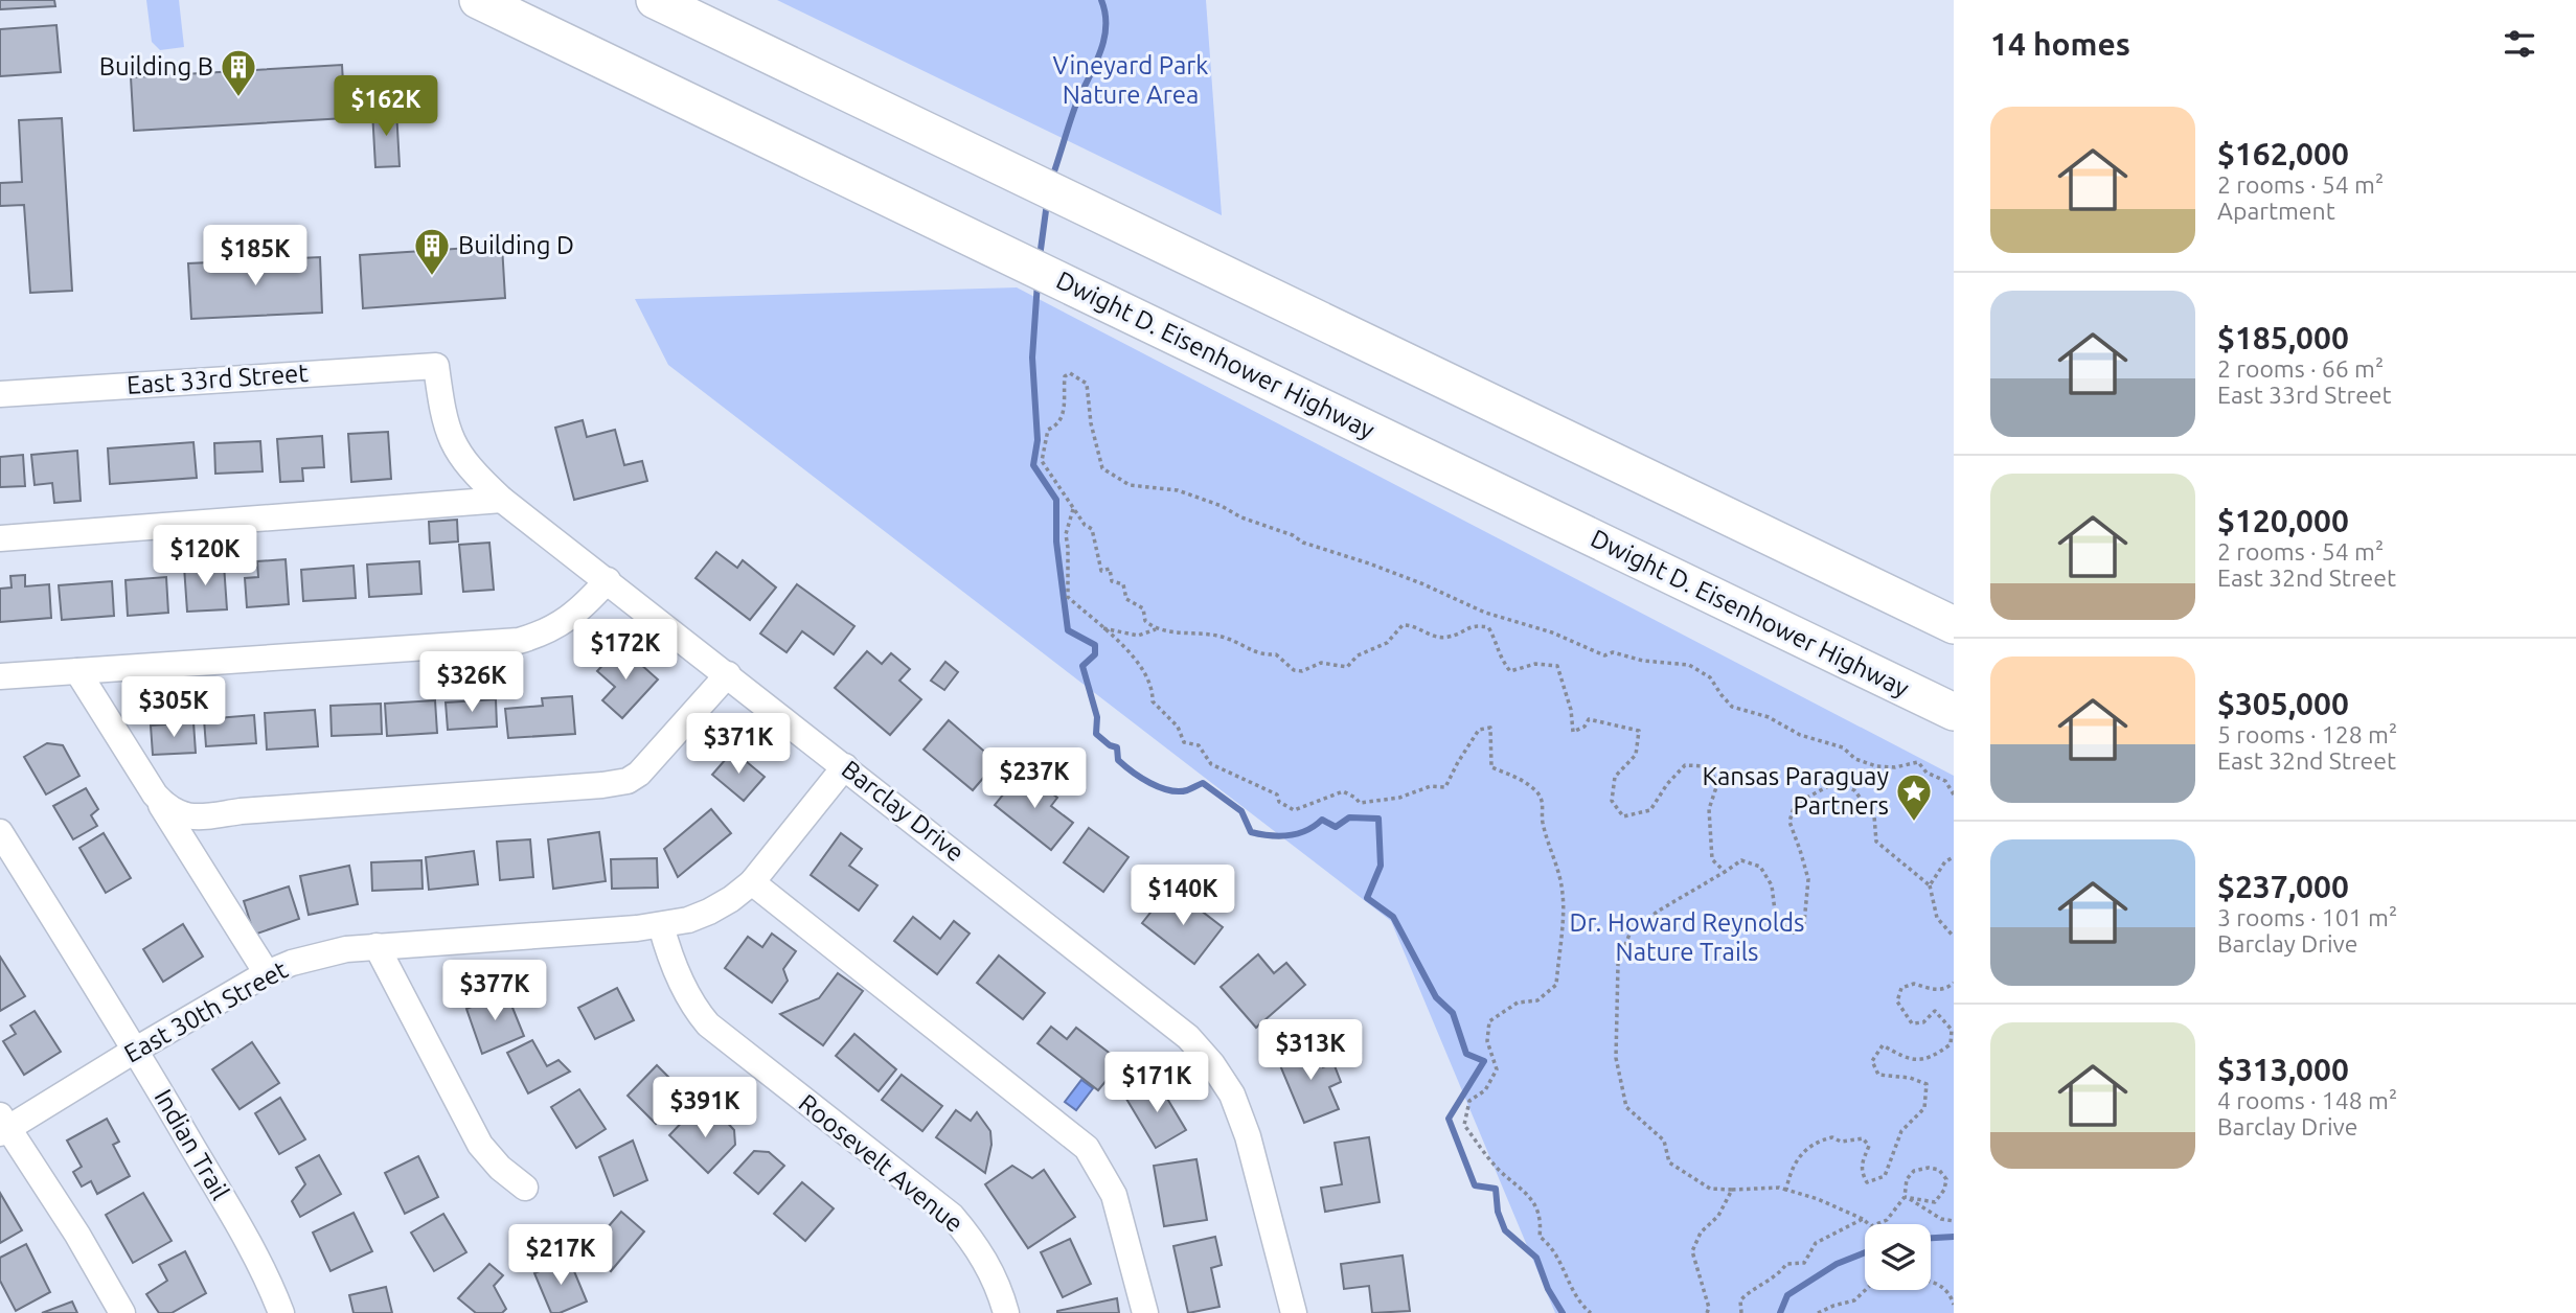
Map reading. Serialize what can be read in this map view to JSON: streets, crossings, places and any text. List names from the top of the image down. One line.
{"streets":{"highway":["Dwight D. Eisenhower Highway"],"street":["East 33rd Street","Barclay Drive","East 30th Street","Indian Trail","Roosevelt Avenue"]},"crossings":[["East 33rd Street","Barclay Drive"],["Barclay Drive","East 30th Street"],["East 30th Street","Indian Trail"],["East 30th Street","Roosevelt Avenue"]],"parks":["Vineyard Park Nature Area","Dr. Howard Reynolds Nature Trails"],"places":{"building":["Building B","Building D"],"place":["Kansas Paraguay Partners"]},"page":{"heading":"14 homes","price":["$162K","$185K","$120K","$172K","$326K","$305K","$371K","$237K","$140K","$377K","$313K","$171K","$391K","$217K"],"list":[{"name":"$162,000","note":"2 rooms · 54 m² · Apartment"},{"name":"$185,000","note":"2 rooms · 66 m² · East 33rd Street"},{"name":"$120,000","note":"2 rooms · 54 m² · East 32nd Street"},{"name":"$305,000","note":"5 rooms · 128 m² · East 32nd Street"},{"name":"$237,000","note":"3 rooms · 101 m² · Barclay Drive"},{"name":"$313,000","note":"4 rooms · 148 m² · Barclay Drive"}]}}
